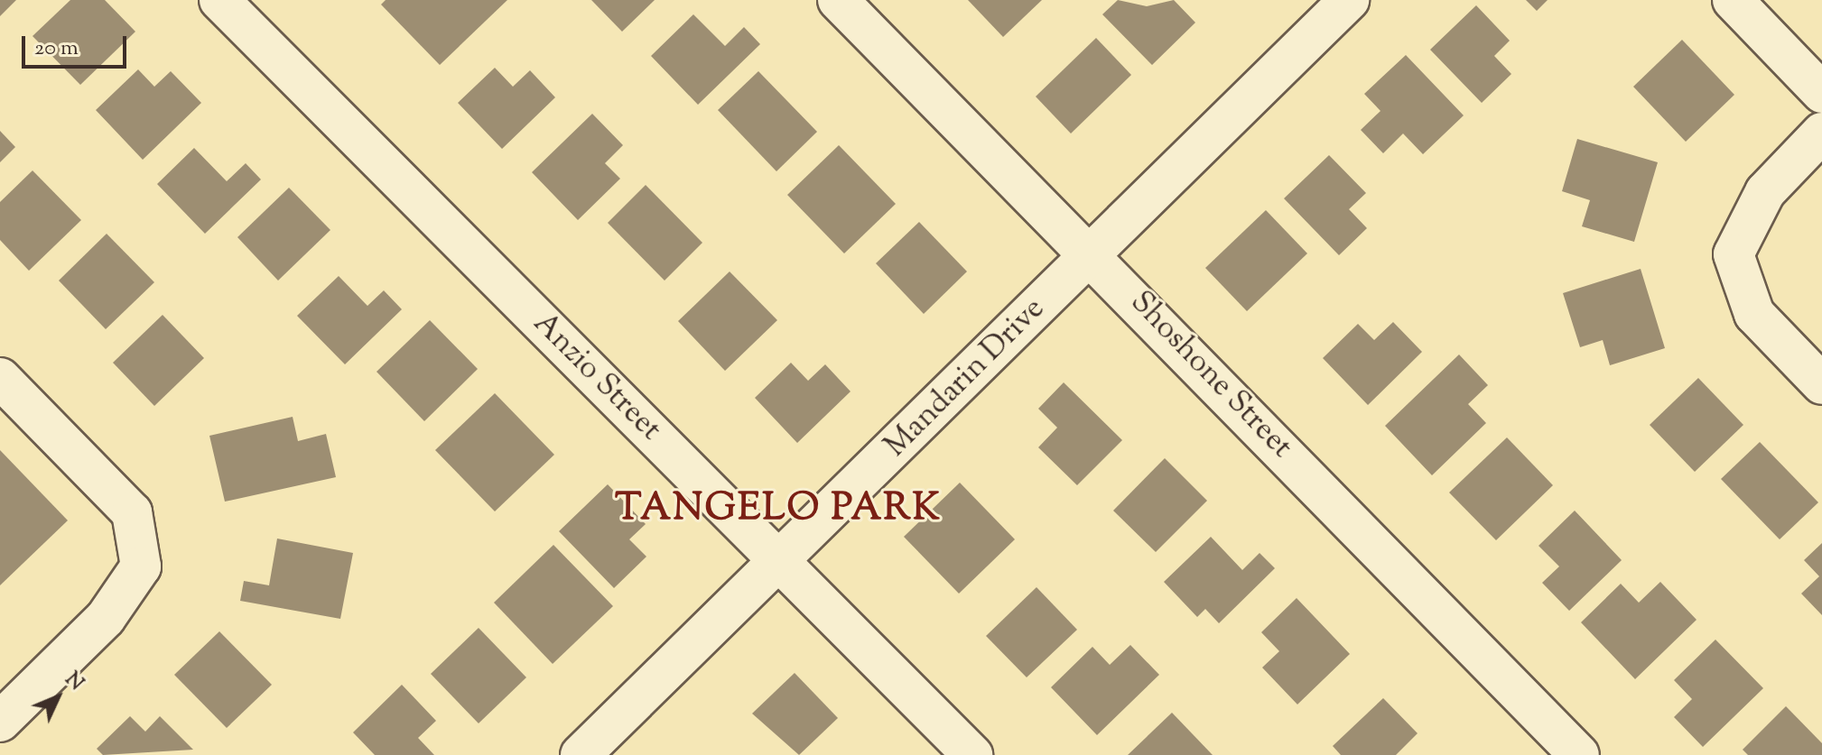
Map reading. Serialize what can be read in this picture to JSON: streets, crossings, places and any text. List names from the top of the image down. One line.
{"streets":{"street":["Shoshone Street","Anzio Street","Mandarin Drive"]},"crossings":[["Shoshone Street","Mandarin Drive"],["Anzio Street","Mandarin Drive"]],"districts":["TANGELO PARK"],"scale_bar":"20 m","north":"top right"}
